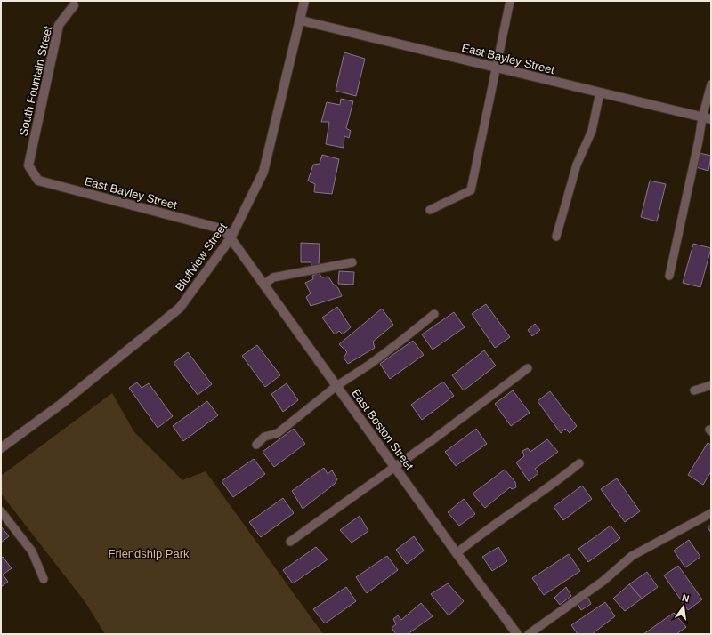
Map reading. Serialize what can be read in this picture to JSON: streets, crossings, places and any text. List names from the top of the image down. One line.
{"streets":{"street":["East Bayley Street","South Fountain Street","Bluffview Street","East Boston Street"]},"crossings":[["East Bayley Street","South Fountain Street"],["East Bayley Street","Bluffview Street"],["East Bayley Street","East Boston Street"],["Bluffview Street","East Boston Street"]],"parks":["Friendship Park"],"north":"top"}
